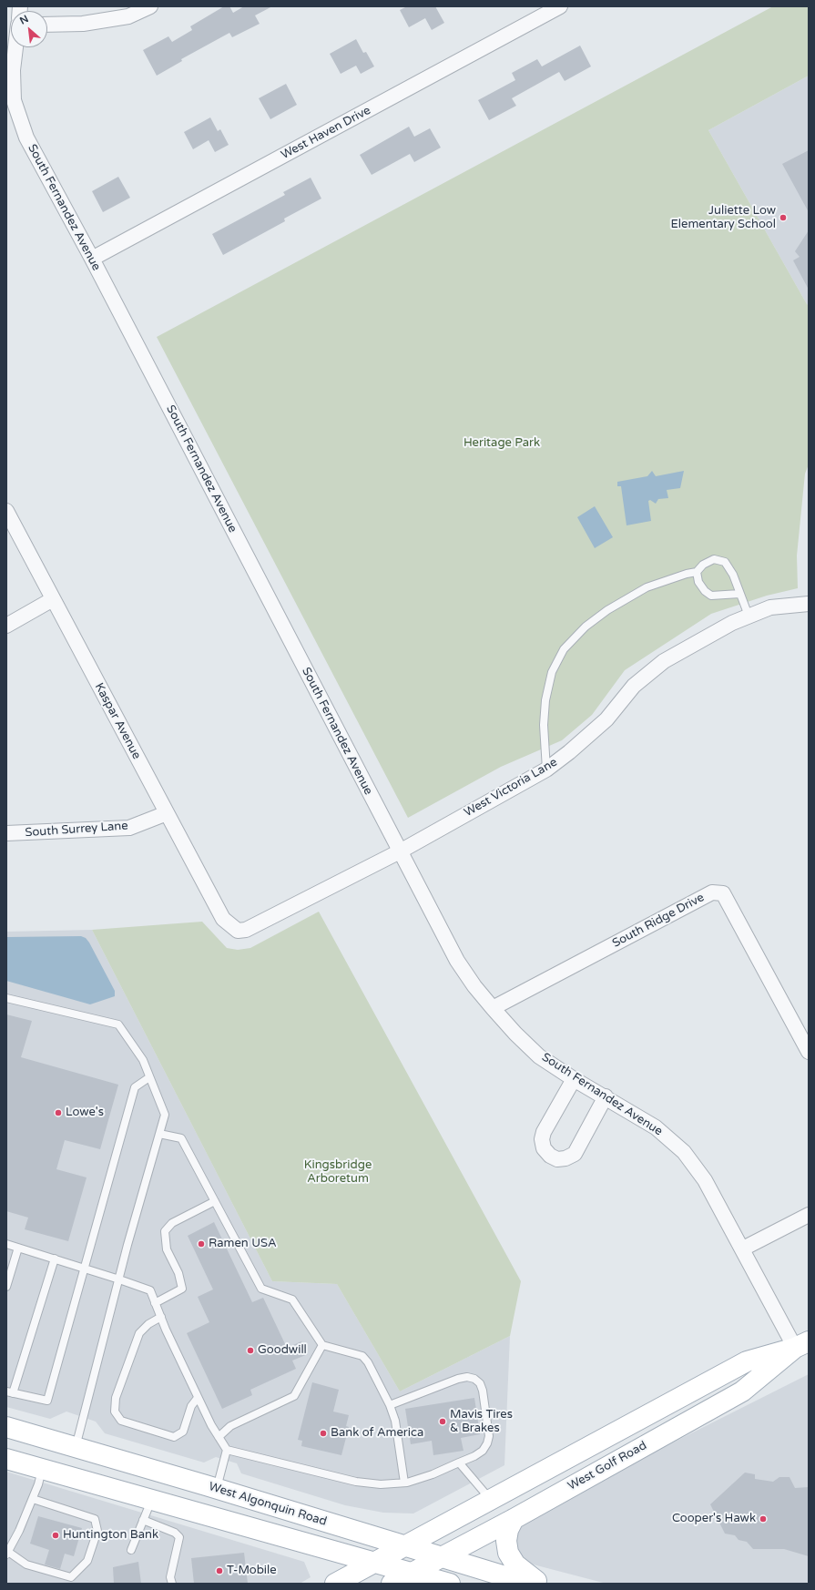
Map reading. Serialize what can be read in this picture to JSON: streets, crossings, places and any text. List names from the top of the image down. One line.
{"streets":{"main road":["West Golf Road","West Algonquin Road"],"street":["West Haven Drive","South Fernandez Avenue","Kaspar Avenue","West Victoria Lane","South Surrey Lane","South Ridge Drive"]},"crossings":[["West Haven Drive","South Fernandez Avenue"],["South Fernandez Avenue","West Victoria Lane"],["South Fernandez Avenue","South Ridge Drive"],["South Fernandez Avenue","West Golf Road"],["Kaspar Avenue","West Victoria Lane"],["Kaspar Avenue","South Surrey Lane"],["West Golf Road","West Algonquin Road"]],"parks":["Heritage Park","Kingsbridge Arboretum"],"places":["Juliette Low Elementary School","Lowe's","Ramen USA","Goodwill","Mavis Tires & Brakes","Bank of America","Cooper's Hawk","Huntington Bank","T-Mobile"],"north":"top left"}
